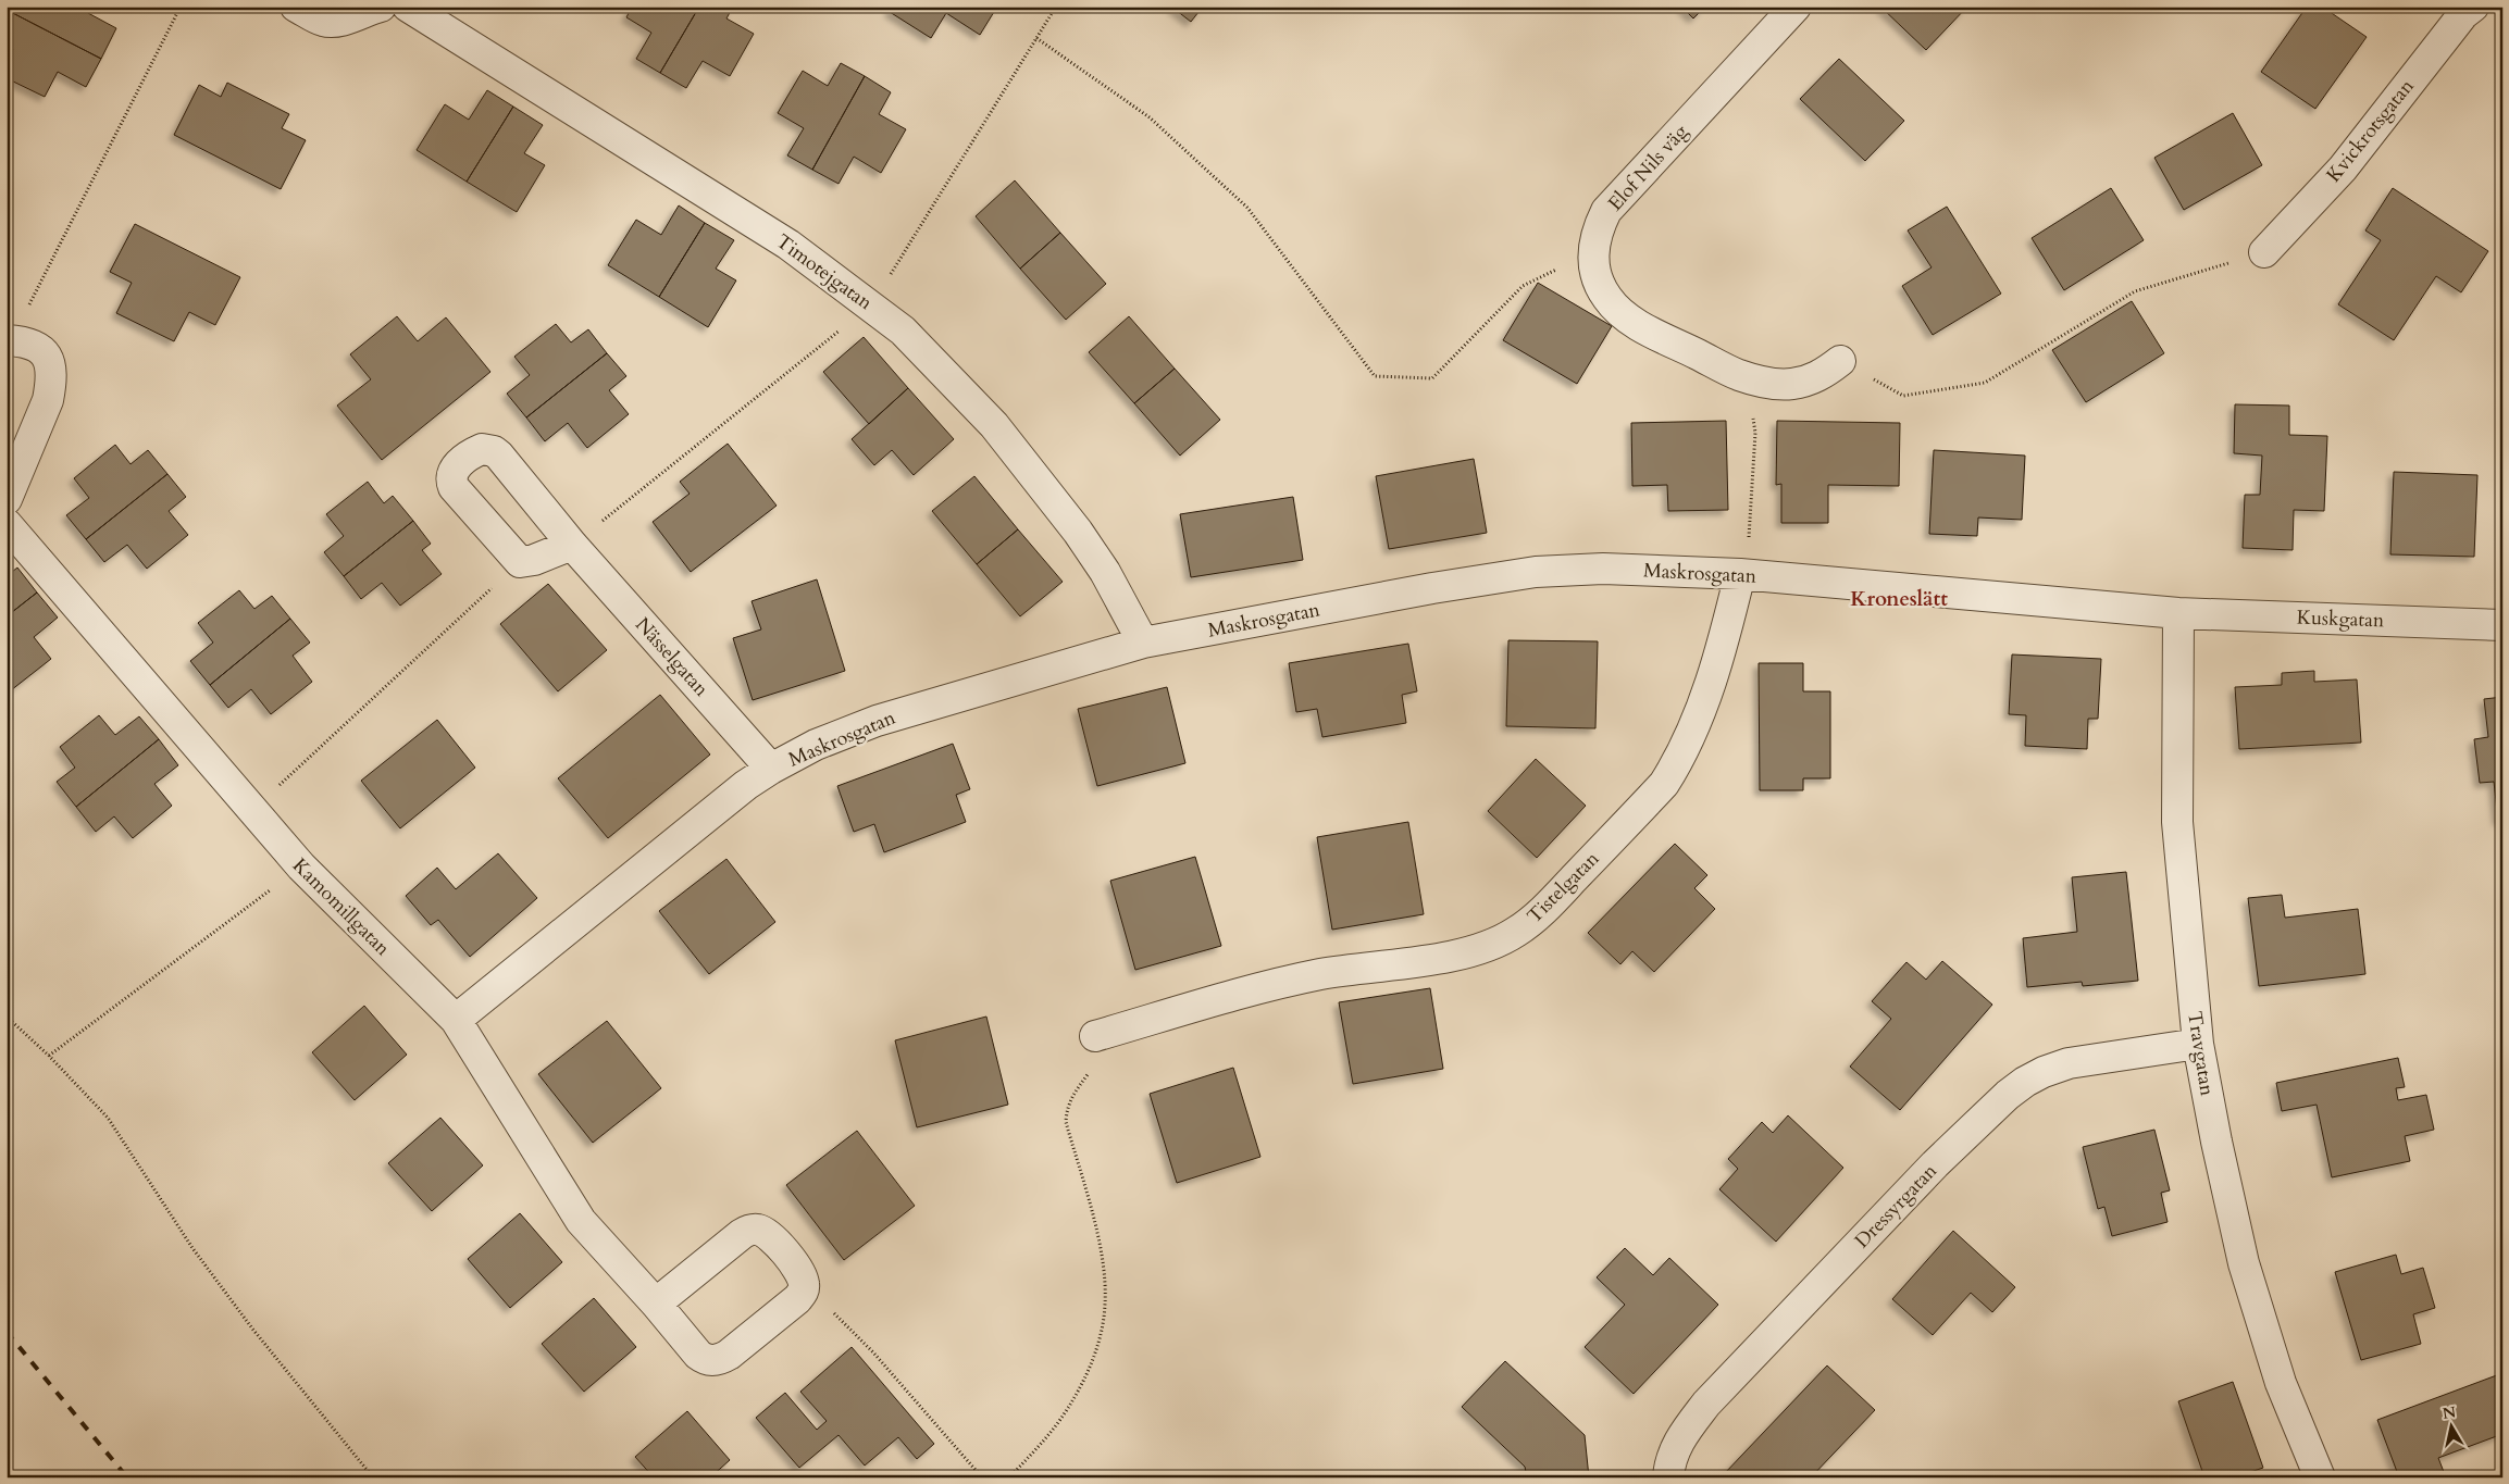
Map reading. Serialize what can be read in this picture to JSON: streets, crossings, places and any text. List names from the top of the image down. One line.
{"streets":{"street":["Kvickrotsgatan","Elof Nils väg","Timotejgatan","Maskrosgatan","Kuskgatan","Nässelgatan","Tistelgatan","Kamomillgatan","Travgatan","Dressyrgatan"]},"crossings":[["Timotejgatan","Maskrosgatan"],["Maskrosgatan","Kuskgatan"],["Maskrosgatan","Nässelgatan"],["Maskrosgatan","Tistelgatan"],["Maskrosgatan","Kamomillgatan"],["Maskrosgatan","Travgatan"],["Kuskgatan","Travgatan"],["Travgatan","Dressyrgatan"]],"districts":["Kroneslätt"],"north":"top"}
